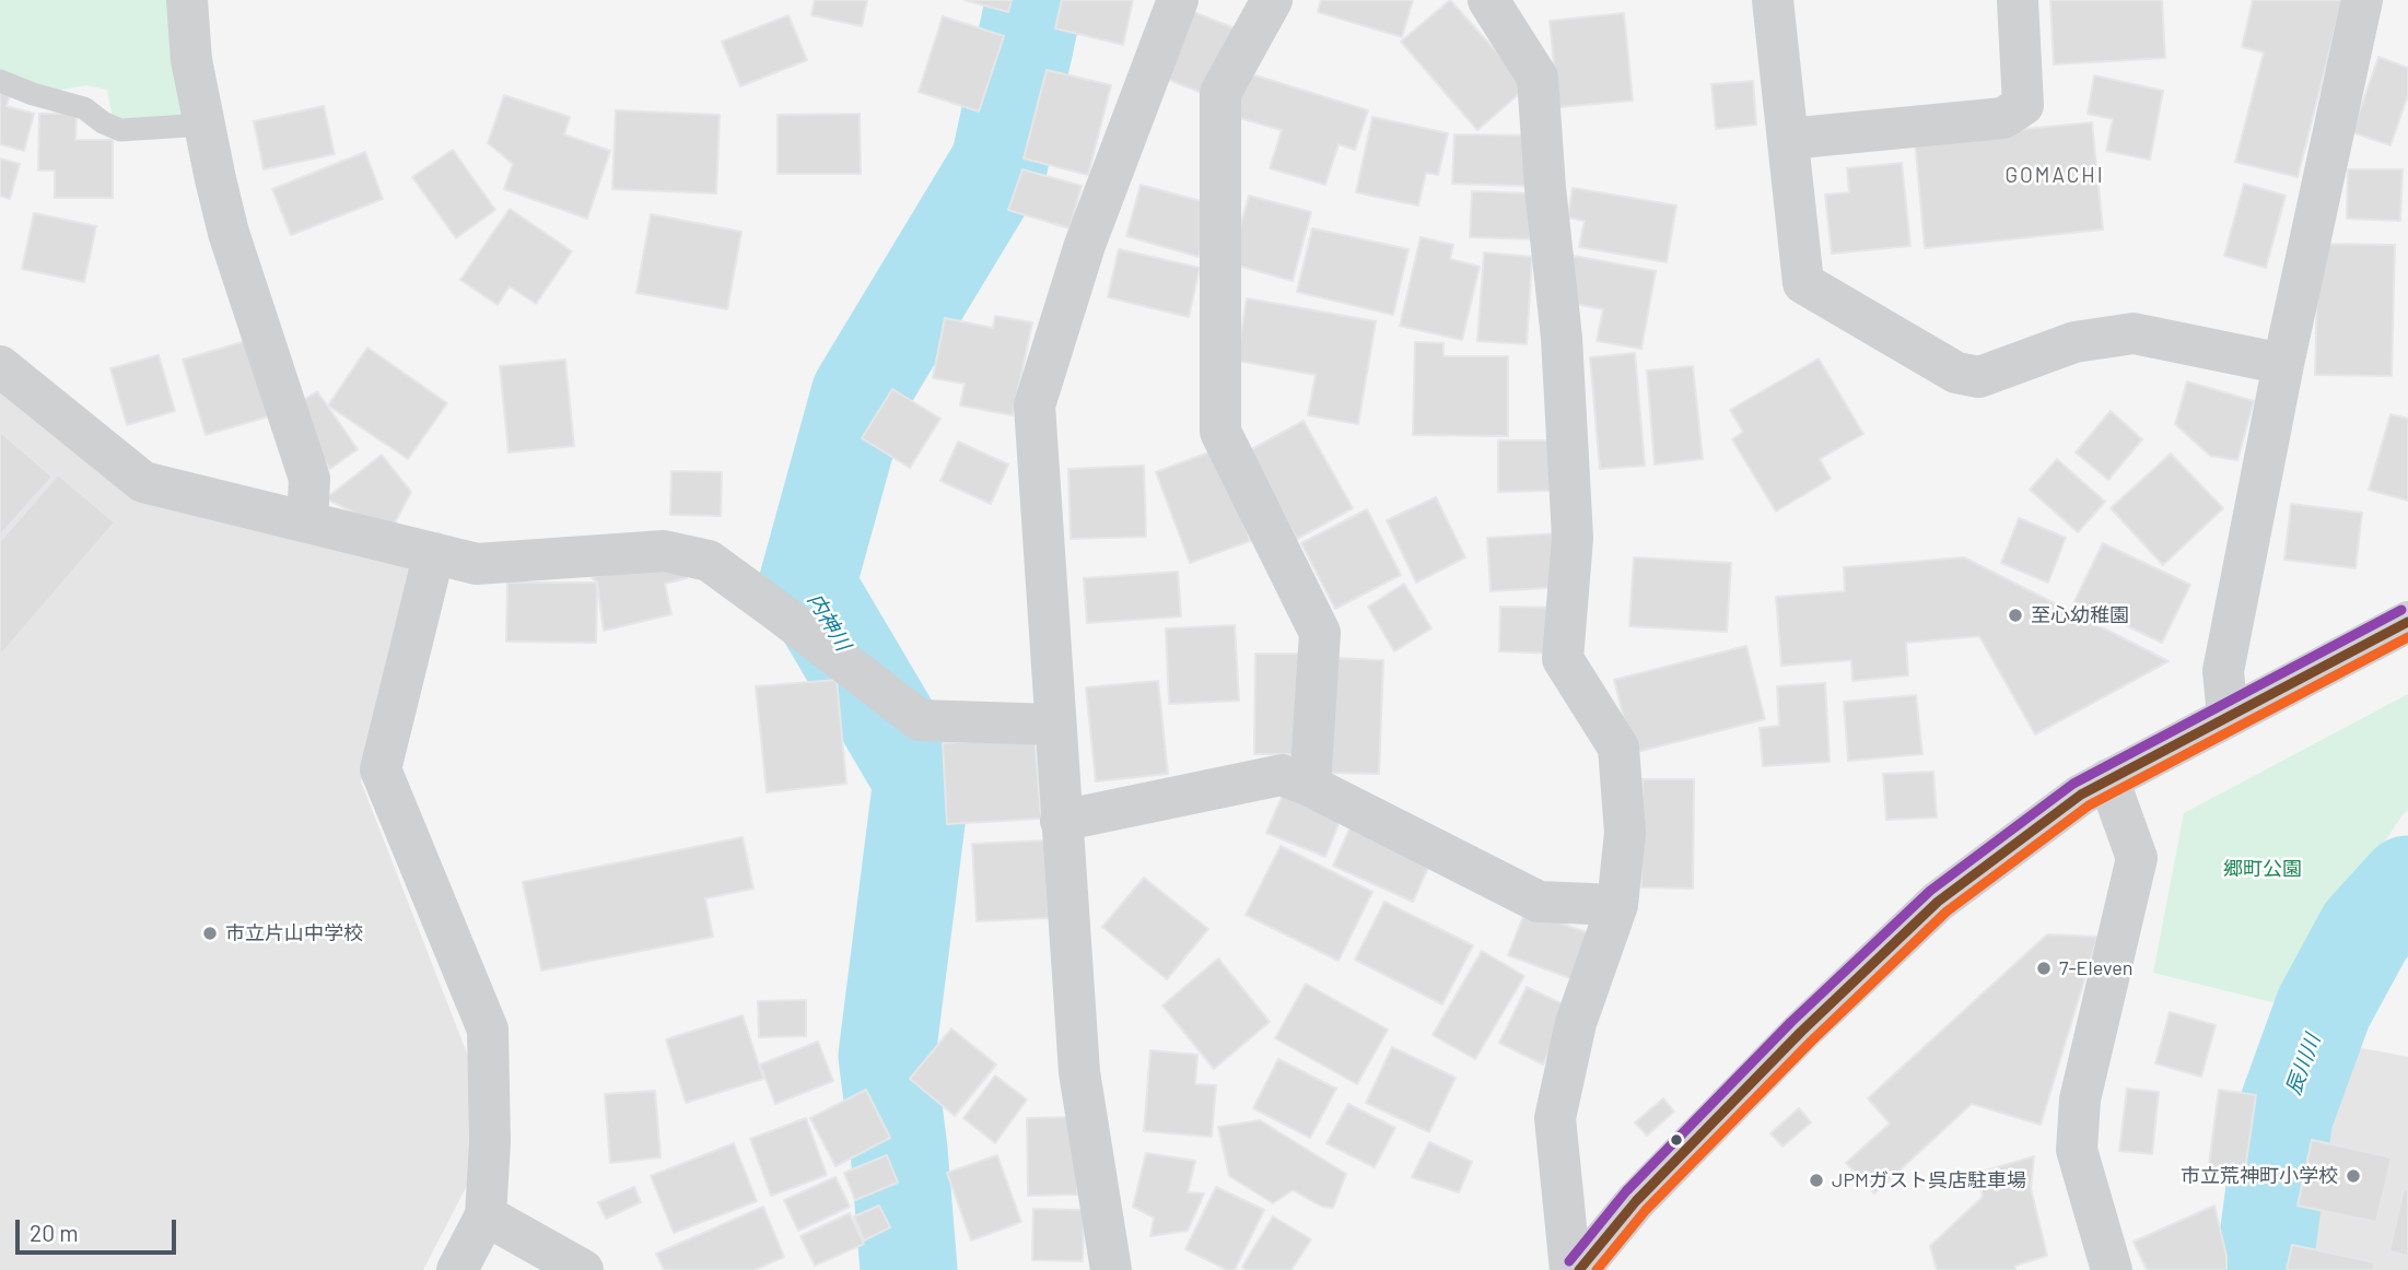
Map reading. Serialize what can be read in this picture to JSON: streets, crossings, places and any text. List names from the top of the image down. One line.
{"districts":["GOMACHI"],"water":["内神川","辰川川"],"parks":["郷町公園"],"places":["至心幼稚園","市立片山中学校","7-Eleven","市立荒神町小学校","JPMガスト呉店駐車場"],"scale_bar":"20 m"}
